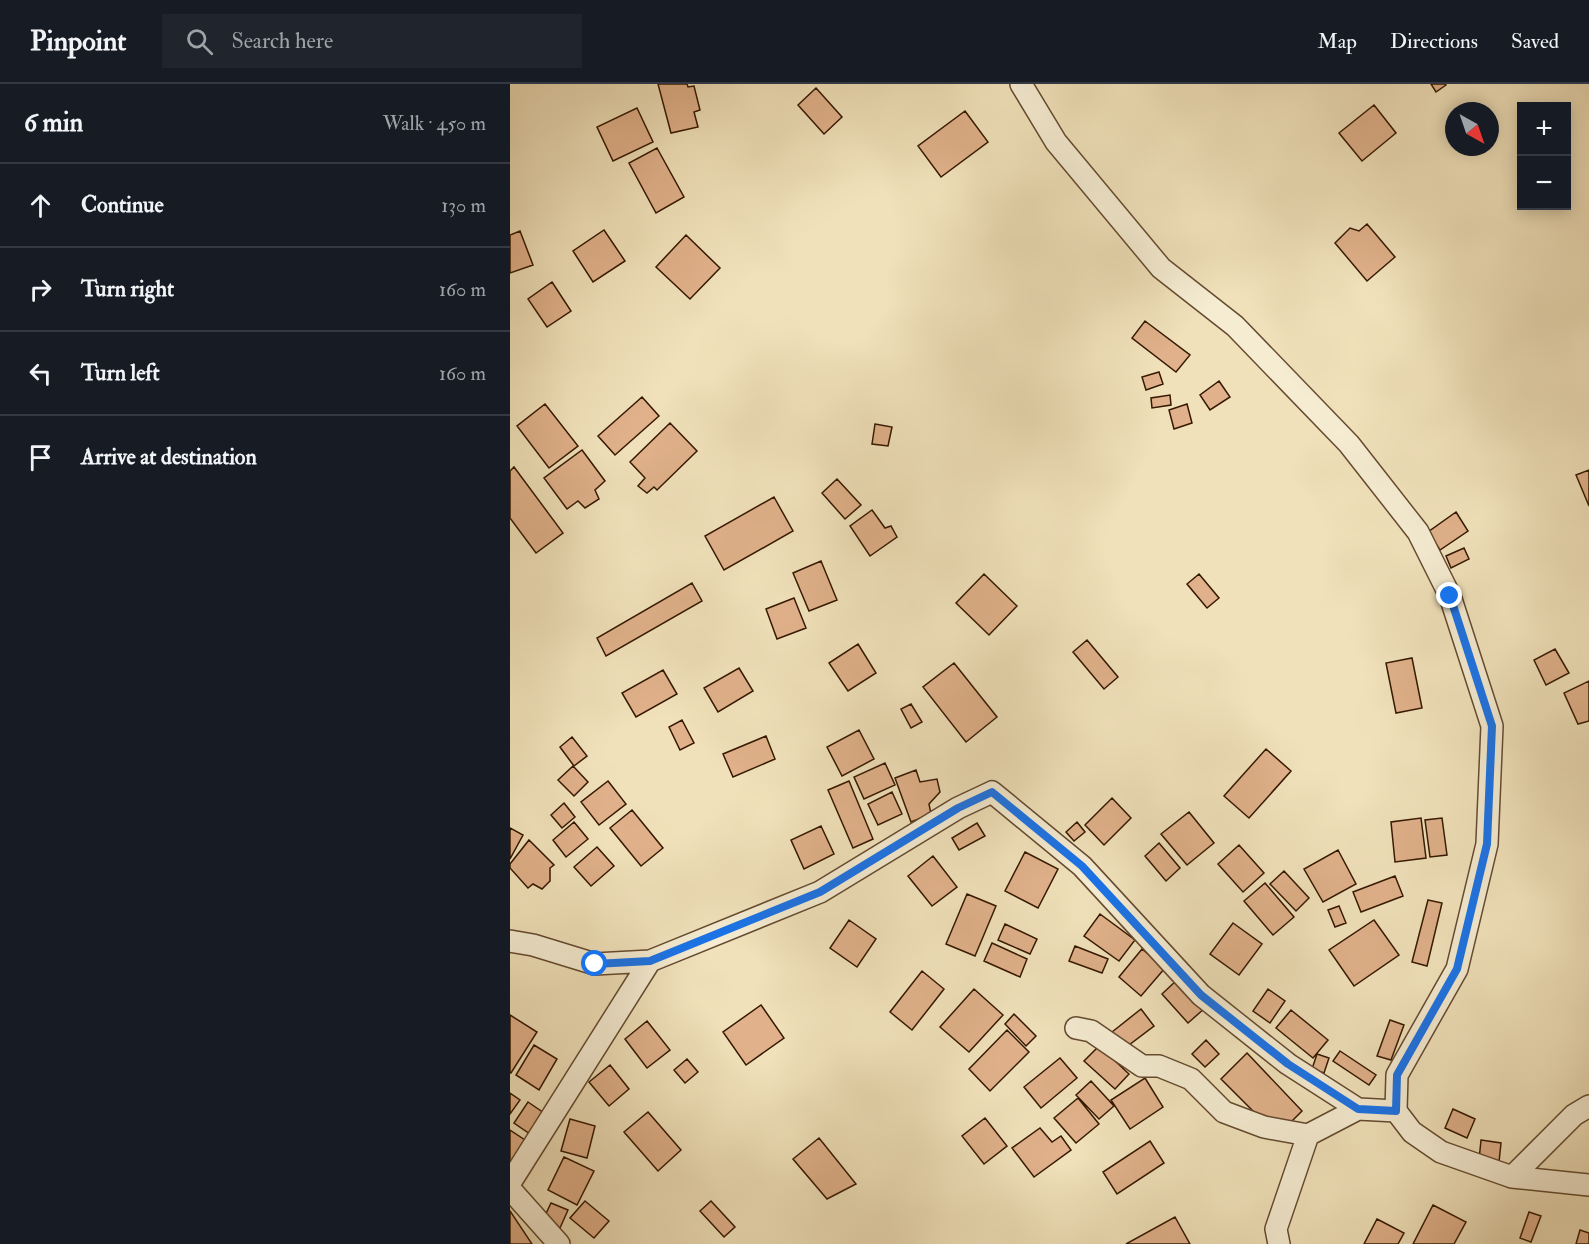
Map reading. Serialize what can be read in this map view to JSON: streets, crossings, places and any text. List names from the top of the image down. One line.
{"north":"bottom right","page":{"header":"Pinpoint","search":"Search here","nav":["Map","Directions","Saved"],"heading":["6 min","Walk · 450 m"],"map_buttons":["+","−"],"list":[["Continue","130 m"],["Turn right","160 m"],["Turn left","160 m"],"Arrive at destination"]}}
